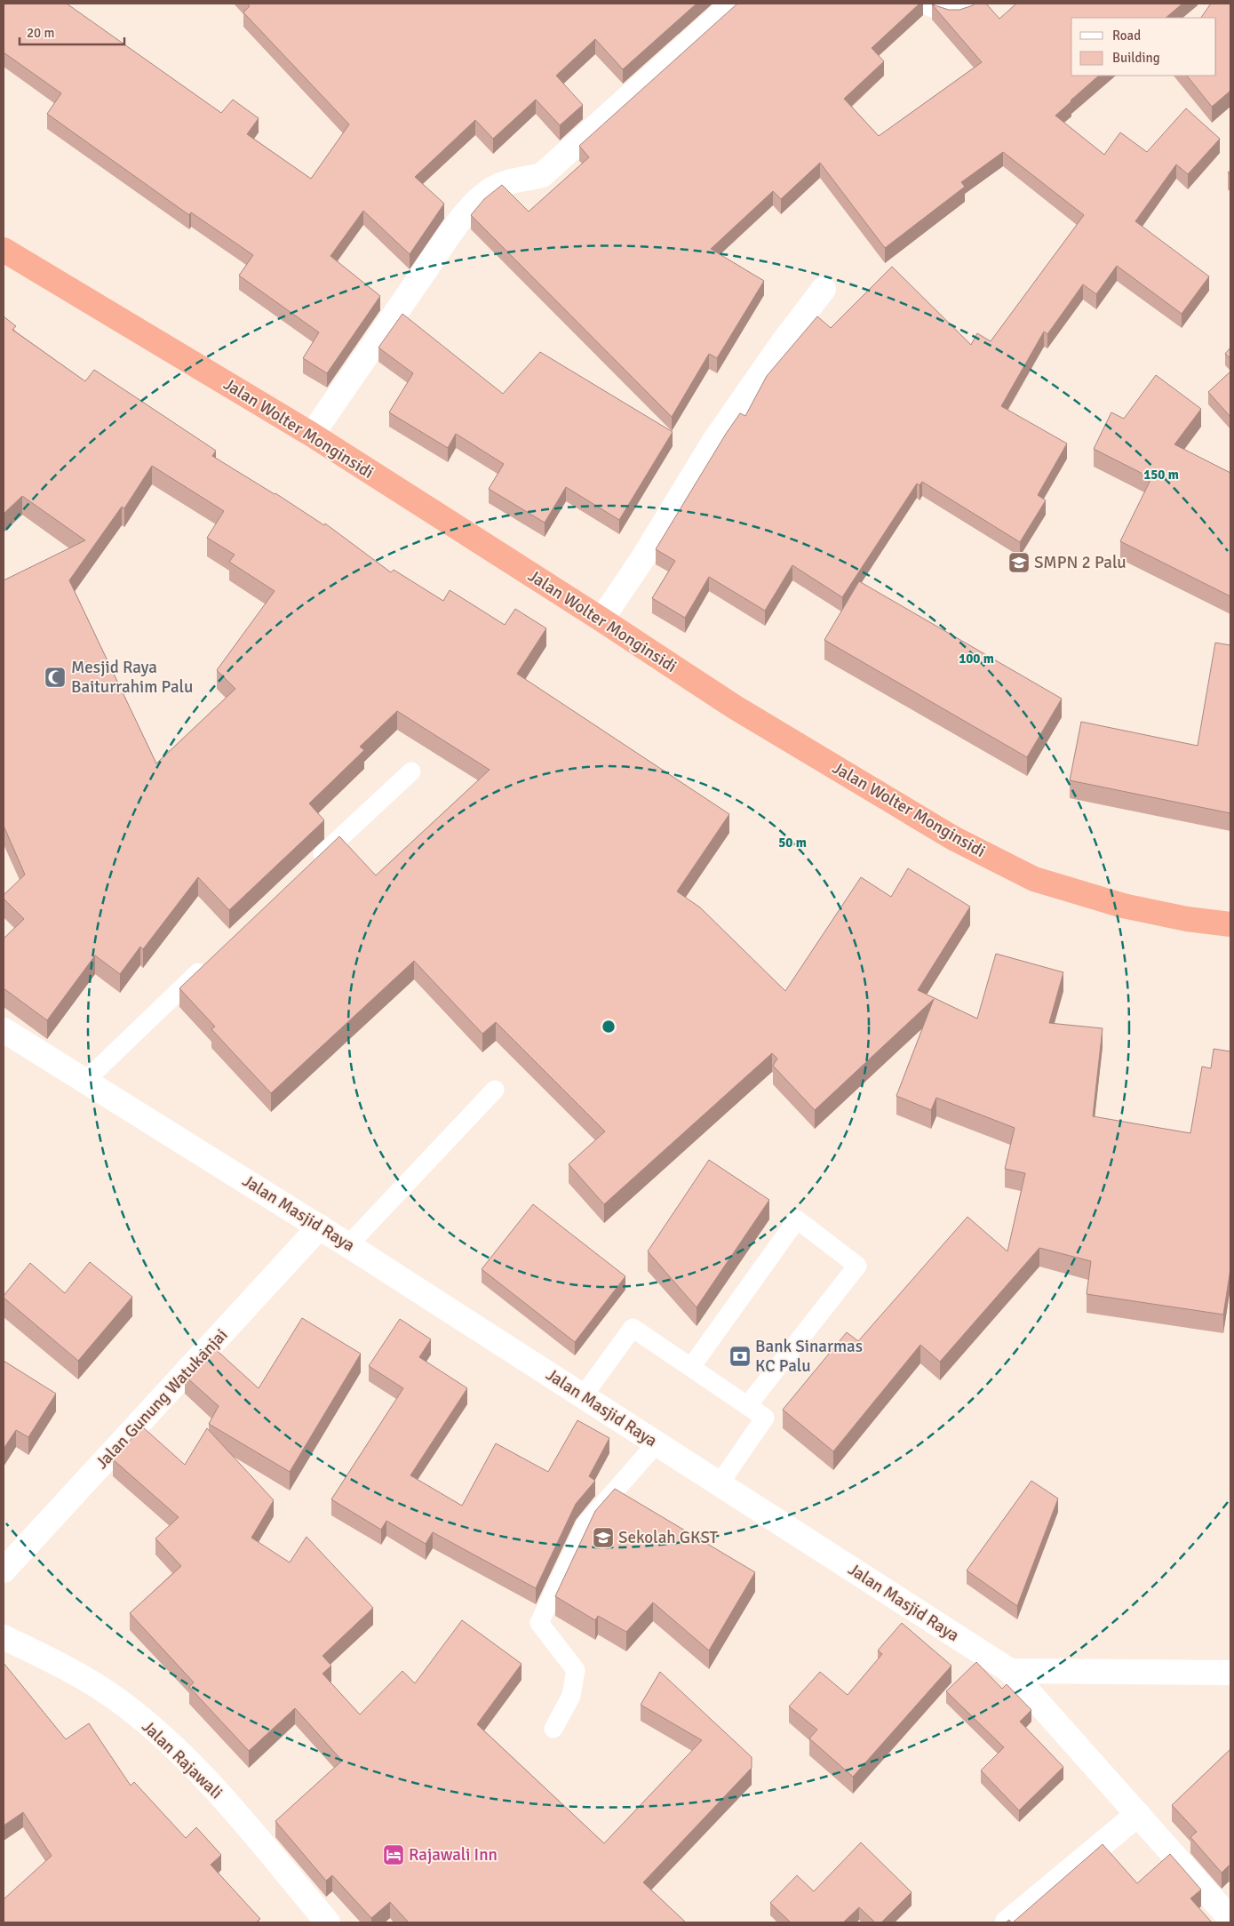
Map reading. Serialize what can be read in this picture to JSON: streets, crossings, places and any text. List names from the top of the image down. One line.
{"streets":{"highway":["Jalan Wolter Monginsidi"],"street":["Jalan Masjid Raya","Jalan Gunung Watukanjai","Jalan Rajawali"]},"crossings":[["Jalan Masjid Raya","Jalan Gunung Watukanjai"]],"places":{"school or university":["SMPN 2 Palu","Sekolah GKST"],"mosque":["Mesjid Raya Baiturrahim Palu"],"bank":["Bank Sinarmas KC Palu"],"hotel":["Rajawali Inn"]},"legend":["Road","Building"],"scale_bar":"20 m","rings":["150 m","100 m","50 m"]}
